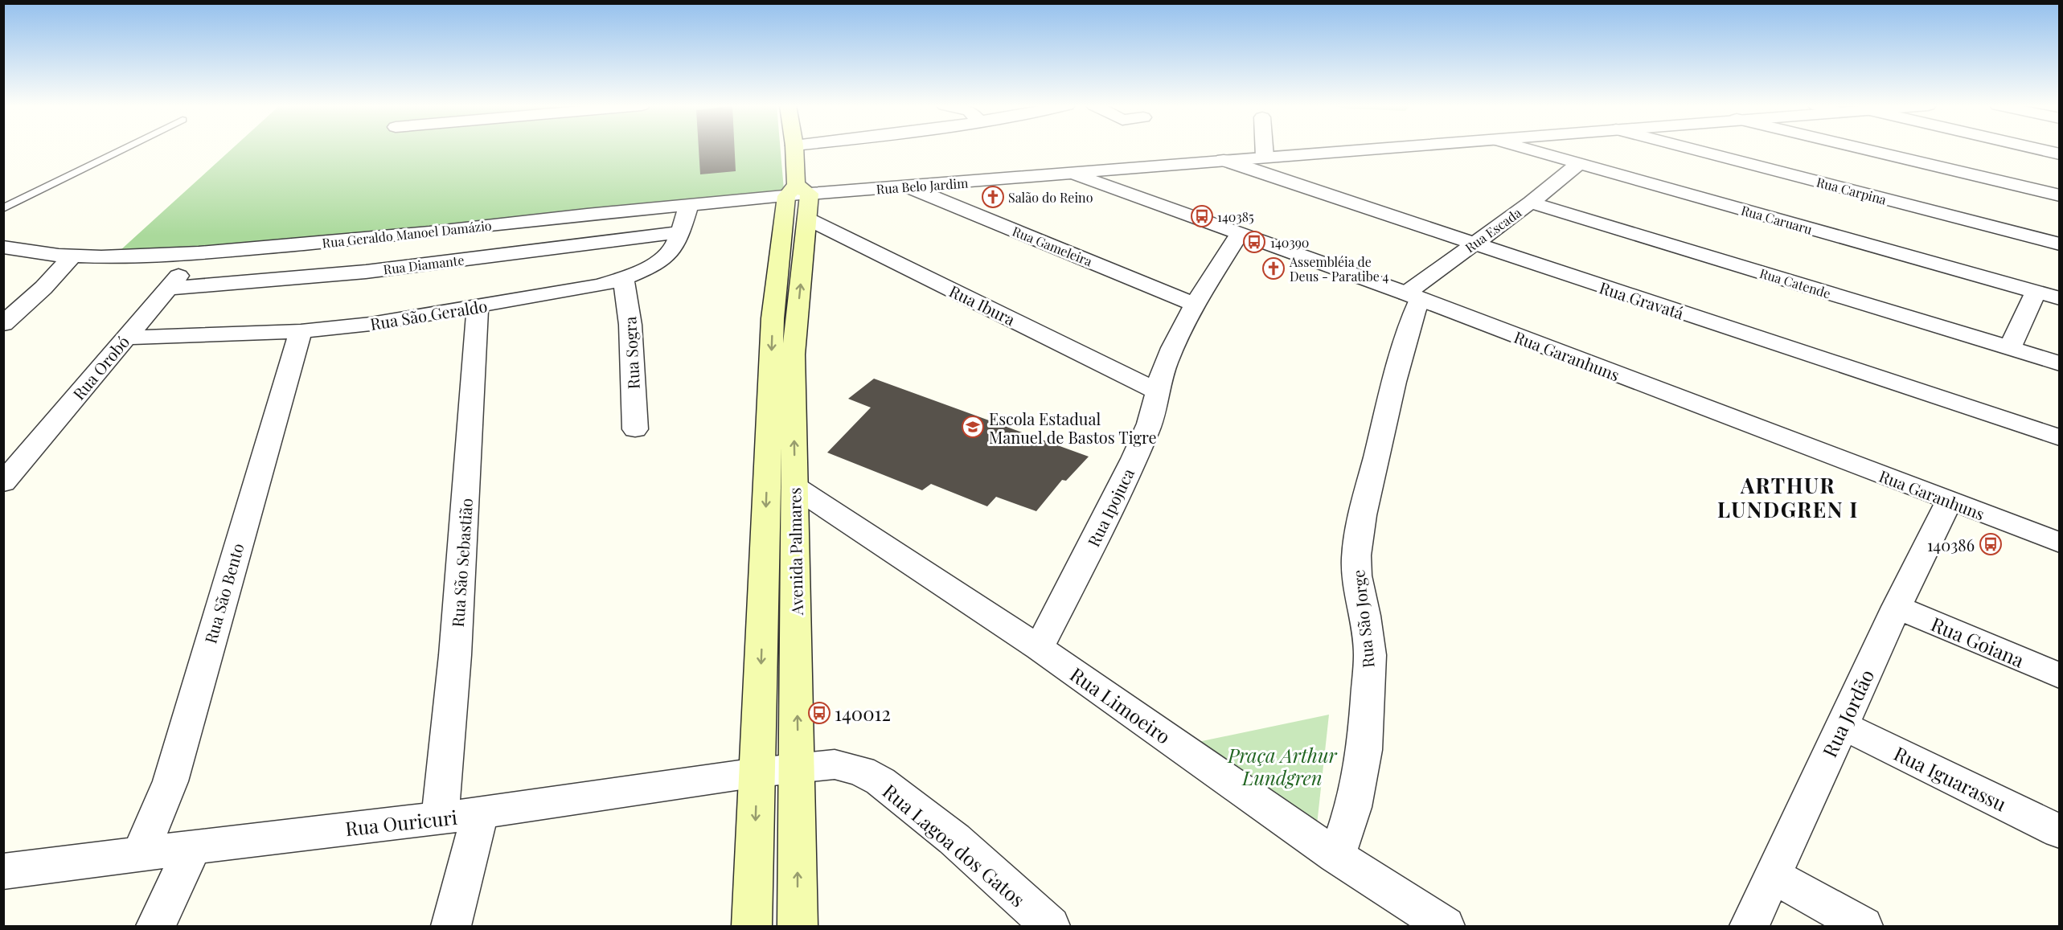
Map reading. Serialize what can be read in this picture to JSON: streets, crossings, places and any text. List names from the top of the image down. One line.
{"streets":{"main road":["Avenida Palmares"],"street":["Rua Belo Jardim","Rua Carpina","Rua Caruaru","Rua Escada","Rua Geraldo Manoel Damázio","Rua Gameleira","Rua Diamante","Rua Catende","Rua Gravatá","Rua Ibura","Rua São Geraldo","Rua Sogra","Rua Garanhuns","Rua Orobó","Rua Ipojuca","Rua São Sebastião","Rua São Bento","Rua São Jorge","Rua Goiana","Rua Limoeiro","Rua Jordão","Rua Iguarassu","Rua Ouricuri","Rua Lagoa dos Gatos"]},"crossings":[["Rua Belo Jardim","Rua Geraldo Manoel Damázio"],["Rua Belo Jardim","Rua Gameleira"],["Rua Belo Jardim","Rua Gravatá"],["Rua Belo Jardim","Rua Ibura"],["Rua Belo Jardim","Rua Garanhuns"],["Rua Belo Jardim","Avenida Palmares"],["Rua Caruaru","Rua Escada"],["Rua Escada","Rua Catende"],["Rua Escada","Rua Gravatá"],["Rua Escada","Rua Garanhuns"],["Rua Escada","Rua São Jorge"],["Rua Geraldo Manoel Damázio","Rua Ibura"],["Rua Geraldo Manoel Damázio","Rua São Geraldo"],["Rua Geraldo Manoel Damázio","Rua Orobó"],["Rua Geraldo Manoel Damázio","Avenida Palmares"],["Rua Gameleira","Rua Ipojuca"],["Rua Diamante","Rua São Geraldo"],["Rua Diamante","Rua Orobó"],["Rua Ibura","Rua Ipojuca"],["Rua Ibura","Avenida Palmares"],["Rua São Geraldo","Rua Sogra"],["Rua São Geraldo","Rua Orobó"],["Rua São Geraldo","Rua São Sebastião"],["Rua São Geraldo","Rua São Bento"],["Rua Garanhuns","Rua Ipojuca"],["Rua Garanhuns","Rua São Jorge"],["Rua Garanhuns","Rua Jordão"],["Rua Ipojuca","Rua Limoeiro"],["Avenida Palmares","Rua Limoeiro"],["Avenida Palmares","Rua Ouricuri"],["Avenida Palmares","Rua Lagoa dos Gatos"],["Rua São Sebastião","Rua Ouricuri"],["Rua São Bento","Rua Ouricuri"],["Rua São Jorge","Rua Limoeiro"],["Rua Goiana","Rua Jordão"],["Rua Jordão","Rua Iguarassu"],["Rua Ouricuri","Rua Lagoa dos Gatos"]],"districts":["ARTHUR LUNDGREN I"],"parks":["Praça Arthur Lundgren"],"places":{"church":["Salão do Reino","Assembléia de Deus - Paratibe 4"],"bus stop":["140385","140390","140386","140012"],"school or university":["Escola Estadual Manuel de Bastos Tigre"]}}
